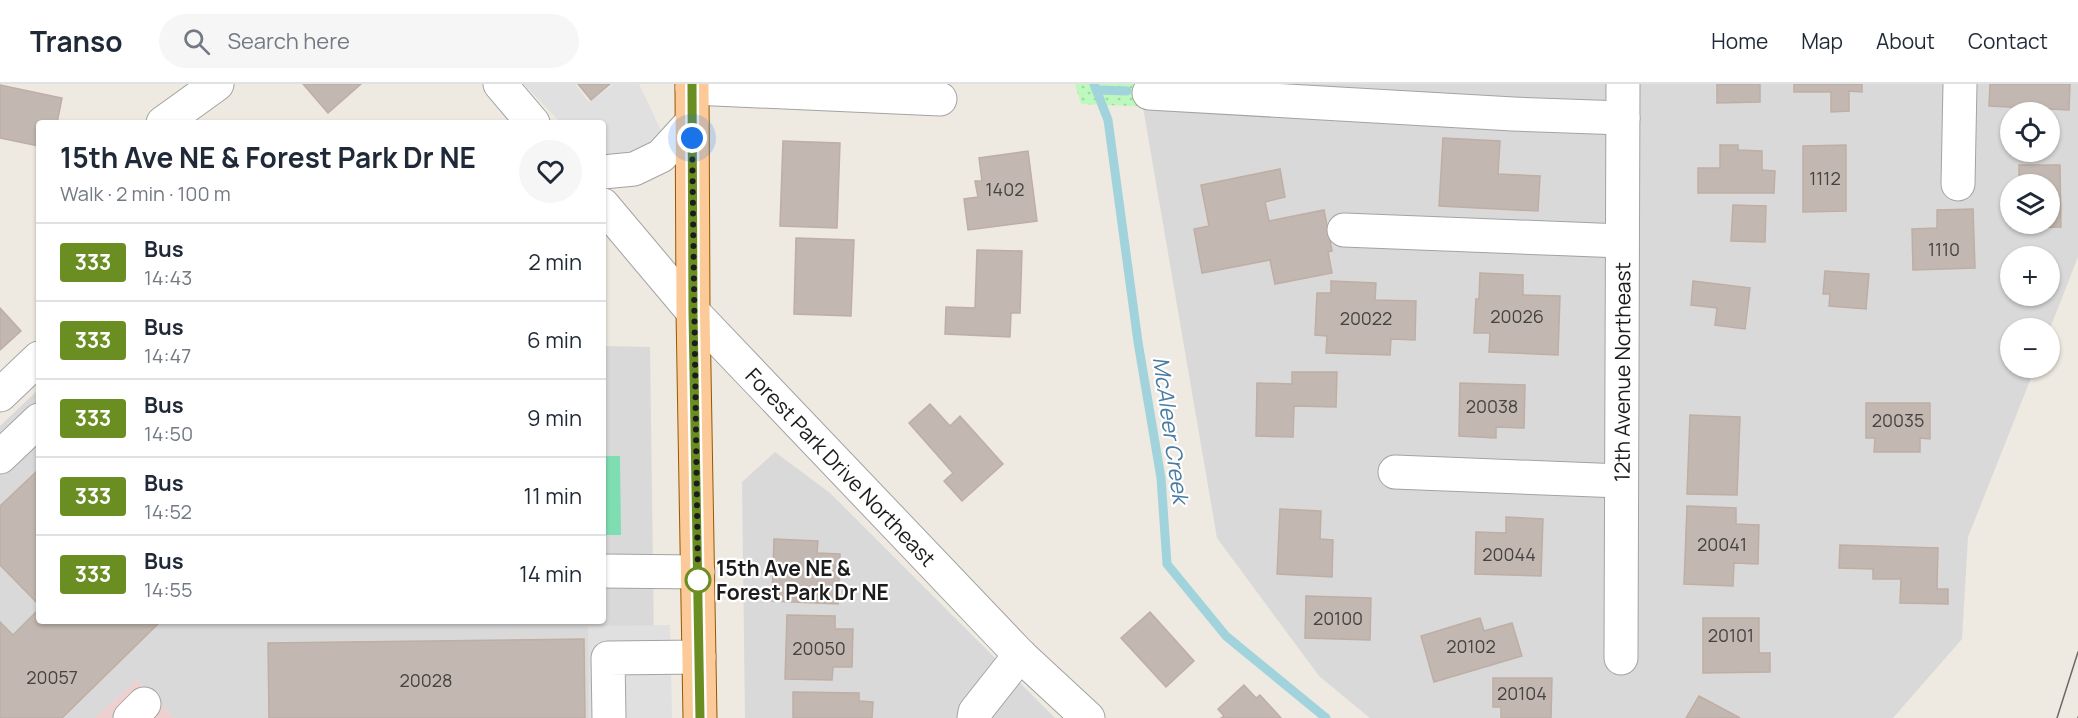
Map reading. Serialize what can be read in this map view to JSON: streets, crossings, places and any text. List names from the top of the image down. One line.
{"streets":{"street":["12th Avenue Northeast","Forest Park Drive Northeast"]},"water":["McAleer Creek"],"places":["15th Ave NE & Forest Park Dr NE"],"lines":["bus line 333"],"house_numbers":["1112","1402","1110","20026","20022","20038","20035","20041","20044","20100","20101","20102","20050","20057","20028","20104"],"page":{"header":"Transo","search":"Search here","nav":["Home","Map","About","Contact"],"map_buttons":["+","−"],"heading":["15th Ave NE & Forest Park Dr NE","Walk · 2 min · 100 m"],"list":[{"mark":"333","name":"Bus","note":"14:43","value":"2 min"},{"mark":"333","name":"Bus","note":"14:47","value":"6 min"},{"mark":"333","name":"Bus","note":"14:50","value":"9 min"},{"mark":"333","name":"Bus","note":"14:52","value":"11 min"},{"mark":"333","name":"Bus","note":"14:55","value":"14 min"}]}}
